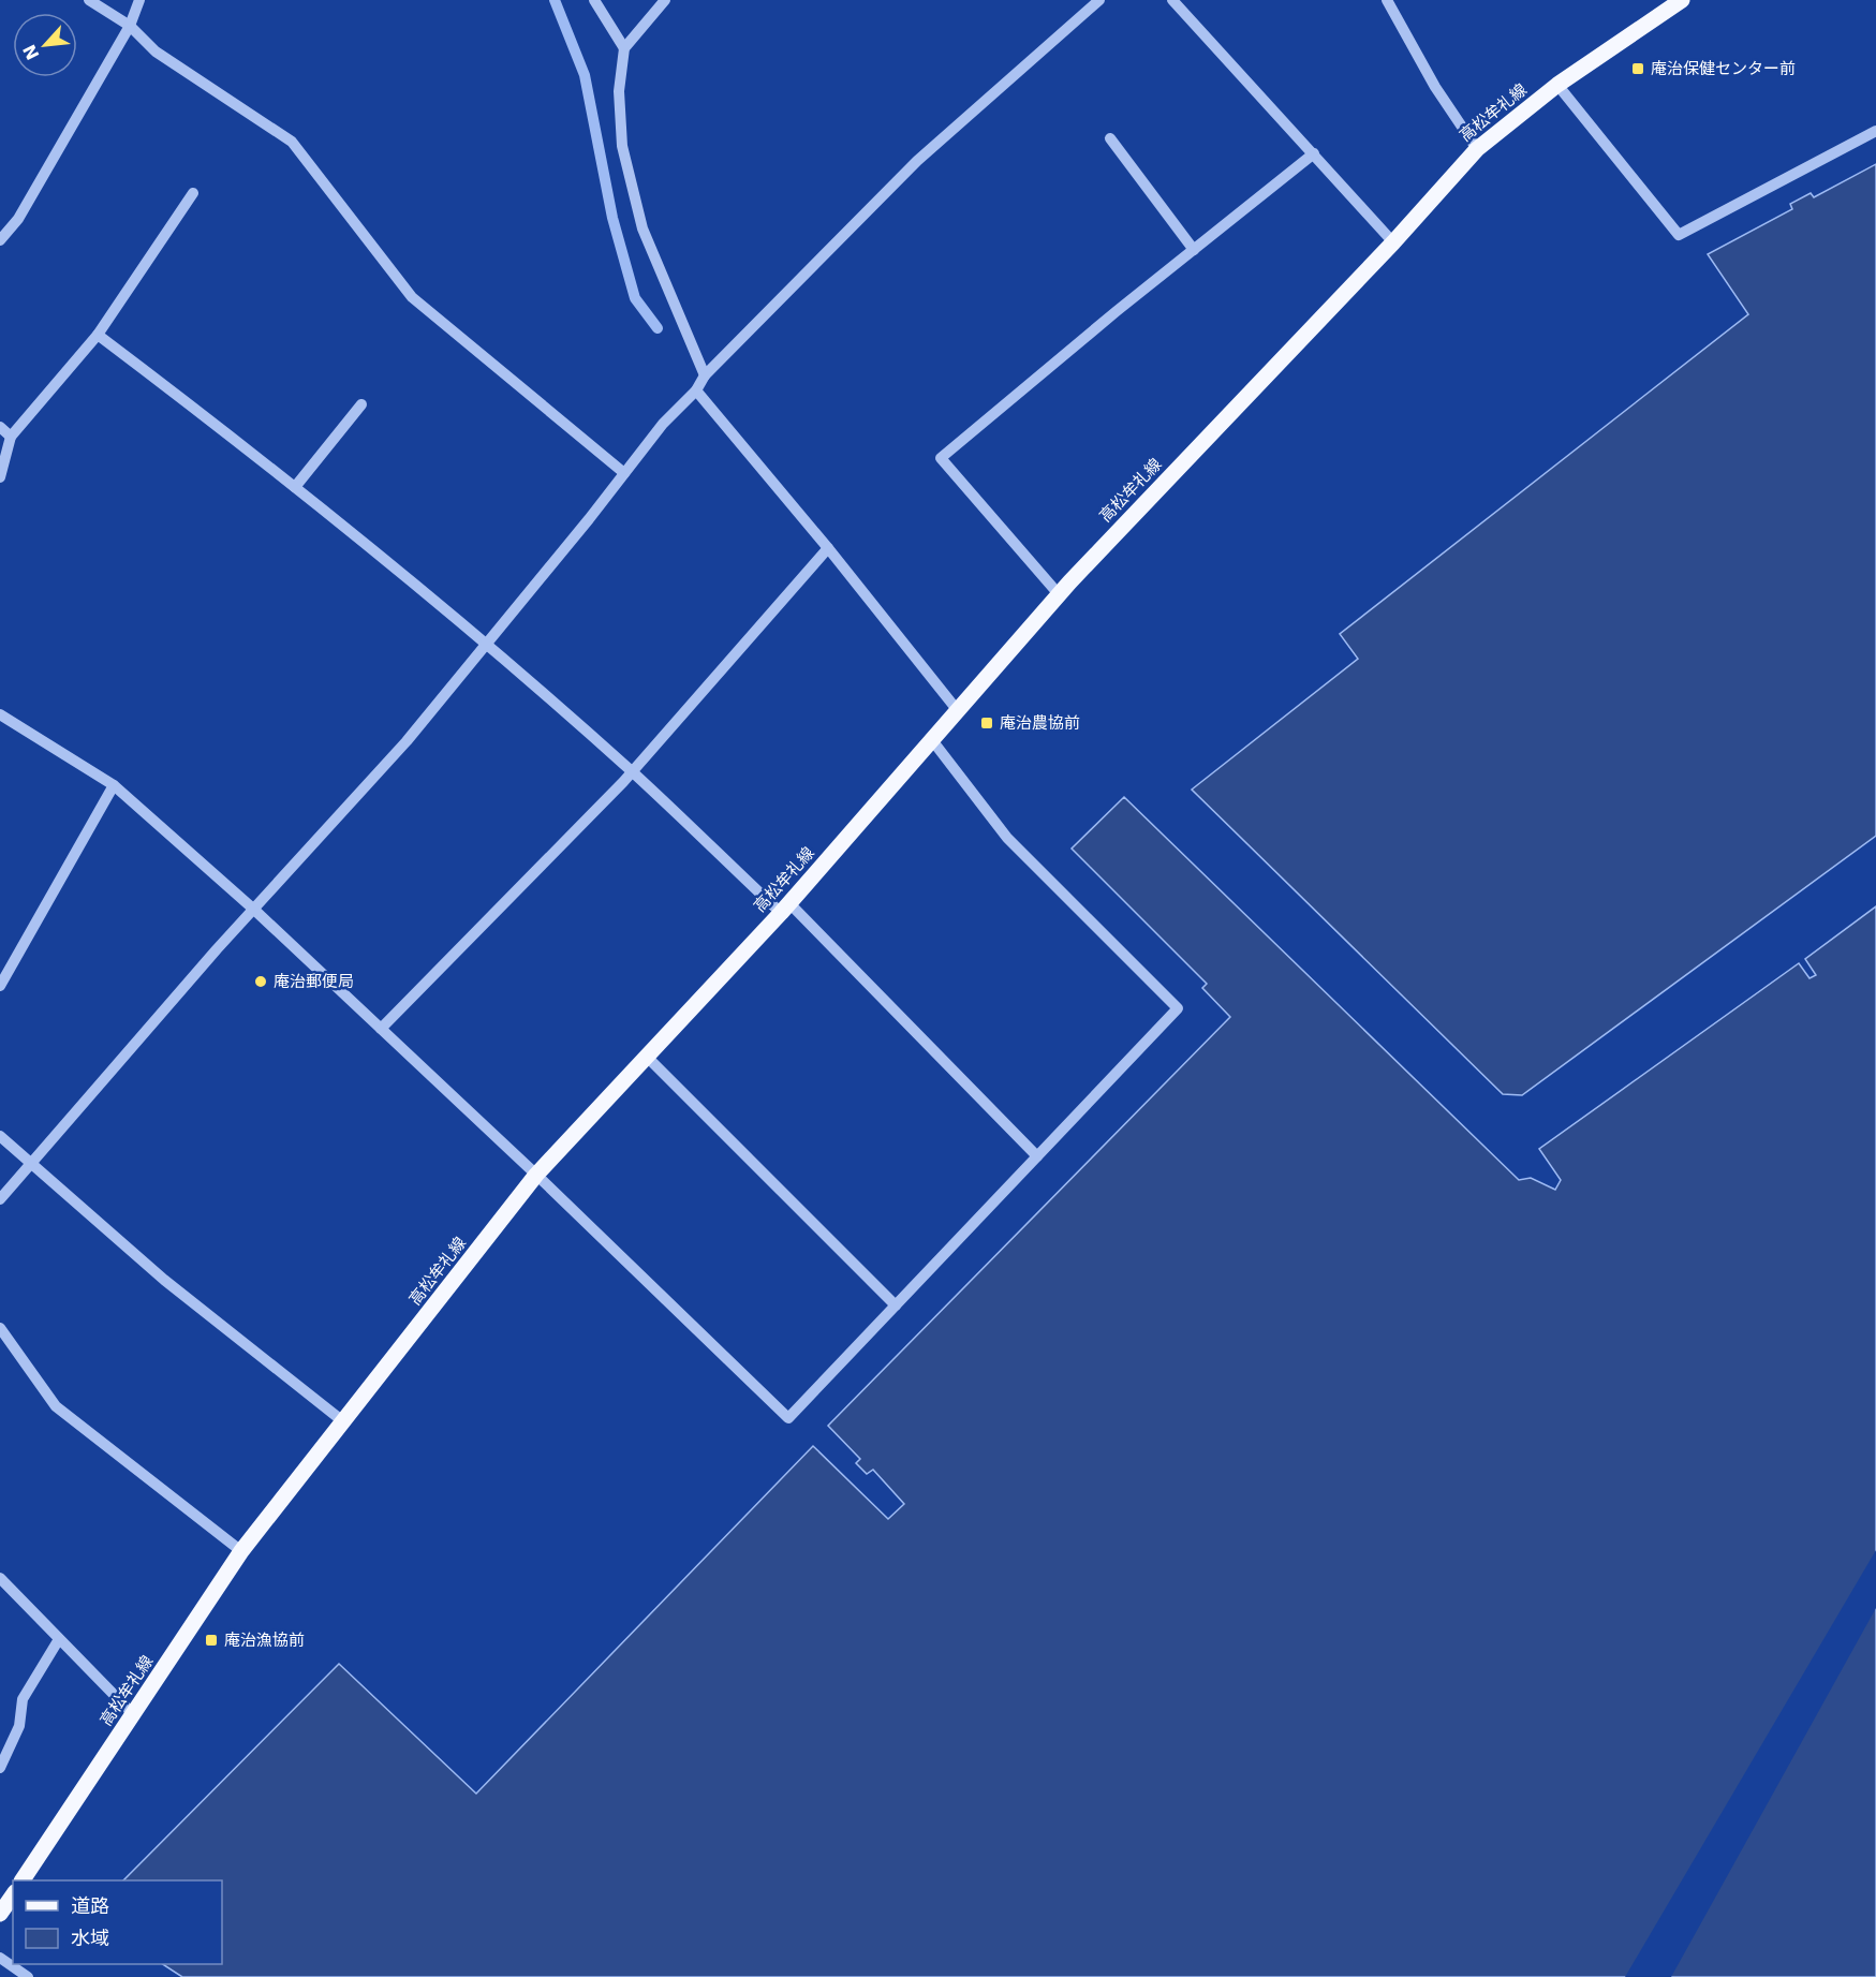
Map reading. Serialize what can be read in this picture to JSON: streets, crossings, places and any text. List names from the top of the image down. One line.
{"streets":{"main road":["高松牟礼線"]},"places":{"transit":["庵治保健センター前","庵治農協前","庵治漁協前"],"other":["庵治郵便局"]},"legend":["道路","水域"],"north":"bottom left"}
